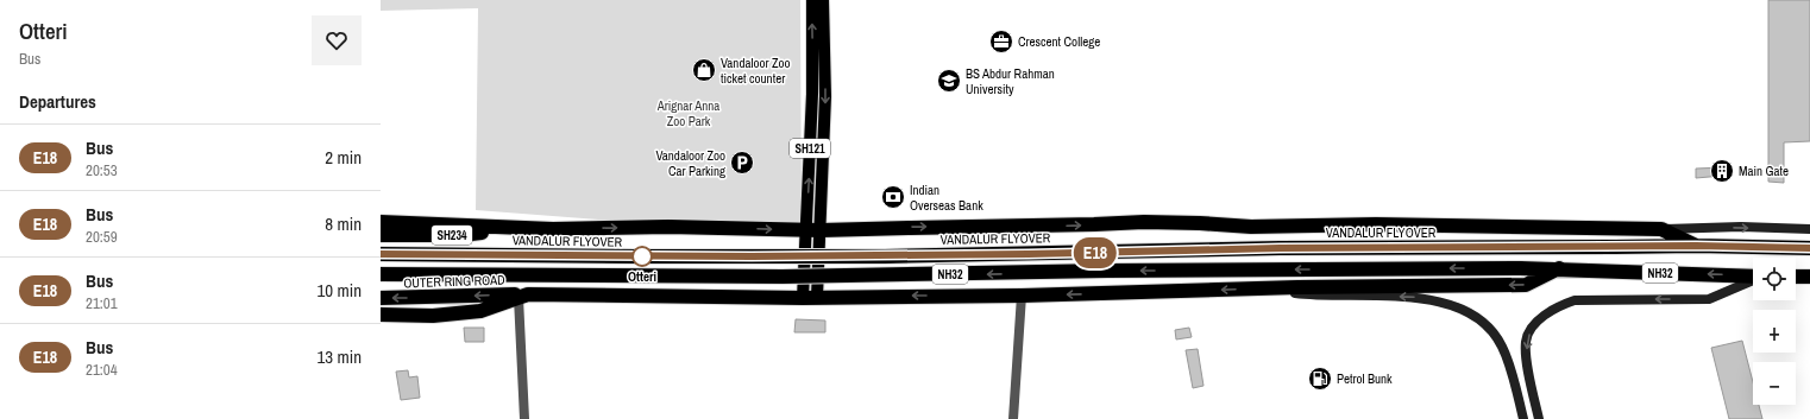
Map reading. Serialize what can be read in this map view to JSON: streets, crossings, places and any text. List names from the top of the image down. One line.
{"streets":{"highway":["VANDALUR FLYOVER","SH234","NH32","OUTER RING ROAD"],"main road":["SH121"]},"crossings":[["SH121","OUTER RING ROAD"],["VANDALUR FLYOVER","NH32"],["NH32","OUTER RING ROAD"]],"parks":["Arignar Anna Zoo Park"],"places":{"office":["Crescent College"],"shop":["Vandaloor Zoo ticket counter"],"school or university":["BS Abdur Rahman University"],"parking":["Vandaloor Zoo Car Parking"],"building":["Main Gate"],"bank":["Indian Overseas Bank"],"other":["Otteri"],"fuel station":["Petrol Bunk"]},"lines":["bus line E18"],"page":{"heading":[["Otteri","Bus"],"Departures"],"on_map":"E18","list":[{"mark":"E18","name":"Bus","note":"20:53","value":"2 min"},{"mark":"E18","name":"Bus","note":"20:59","value":"8 min"},{"mark":"E18","name":"Bus","note":"21:01","value":"10 min"},{"mark":"E18","name":"Bus","note":"21:04","value":"13 min"}],"map_buttons":["+","−"]}}
